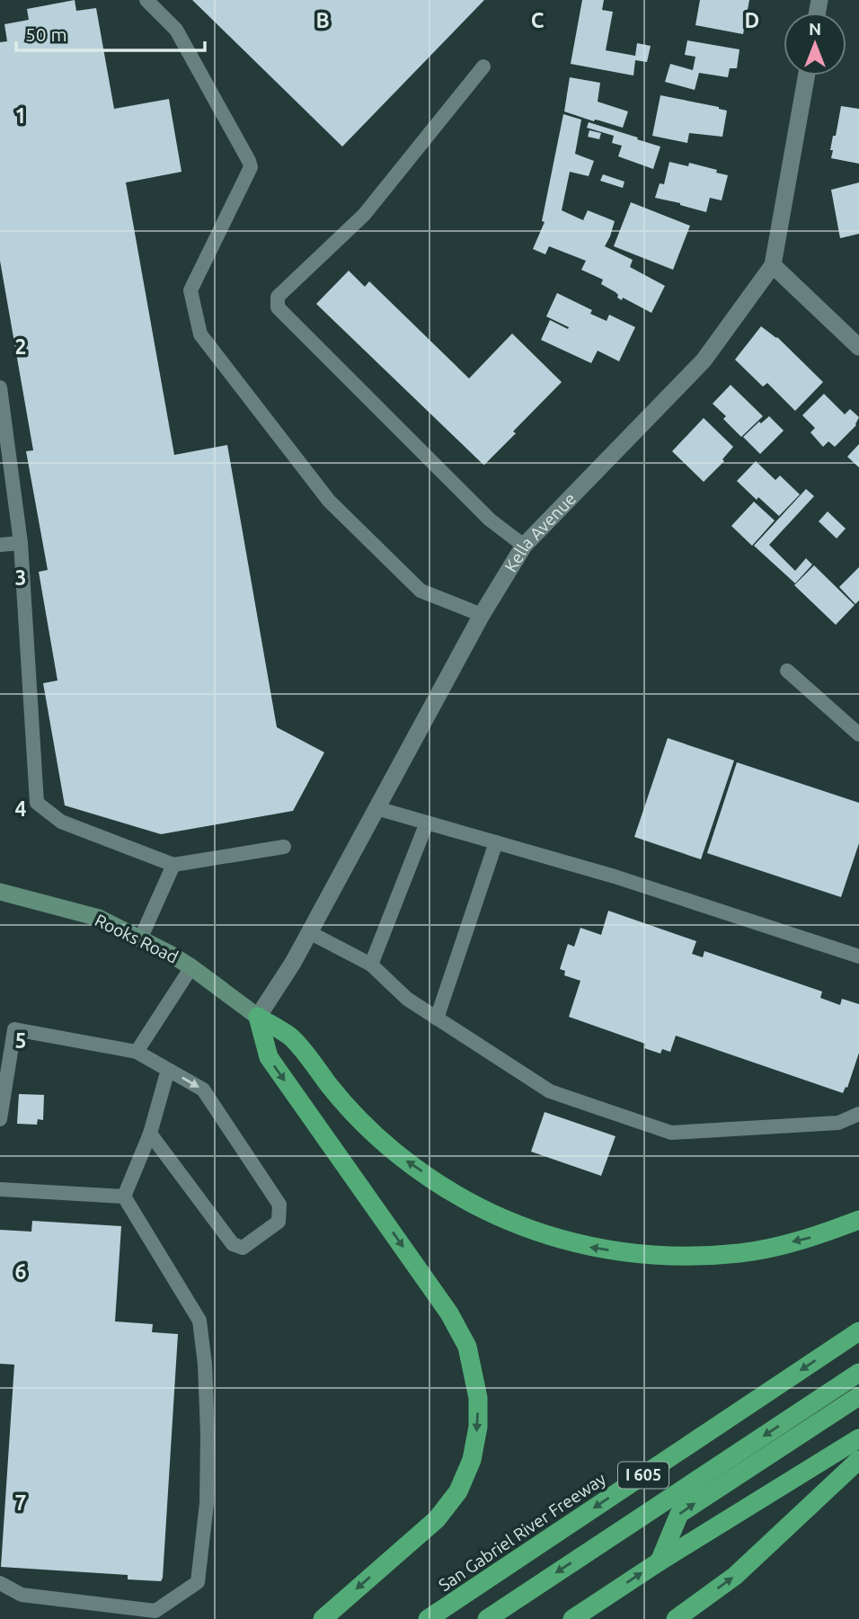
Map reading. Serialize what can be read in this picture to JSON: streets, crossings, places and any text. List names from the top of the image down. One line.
{"streets":{"highway":["I 605","San Gabriel River Freeway"],"main road":["Rooks Road"],"street":["Kella Avenue"]},"crossings":[["Kella Avenue","Rooks Road"]],"scale_bar":"50 m","north":"top","grid":{"columns":["B","C","D"],"rows":["1","2","3","4","5","6","7"]}}
